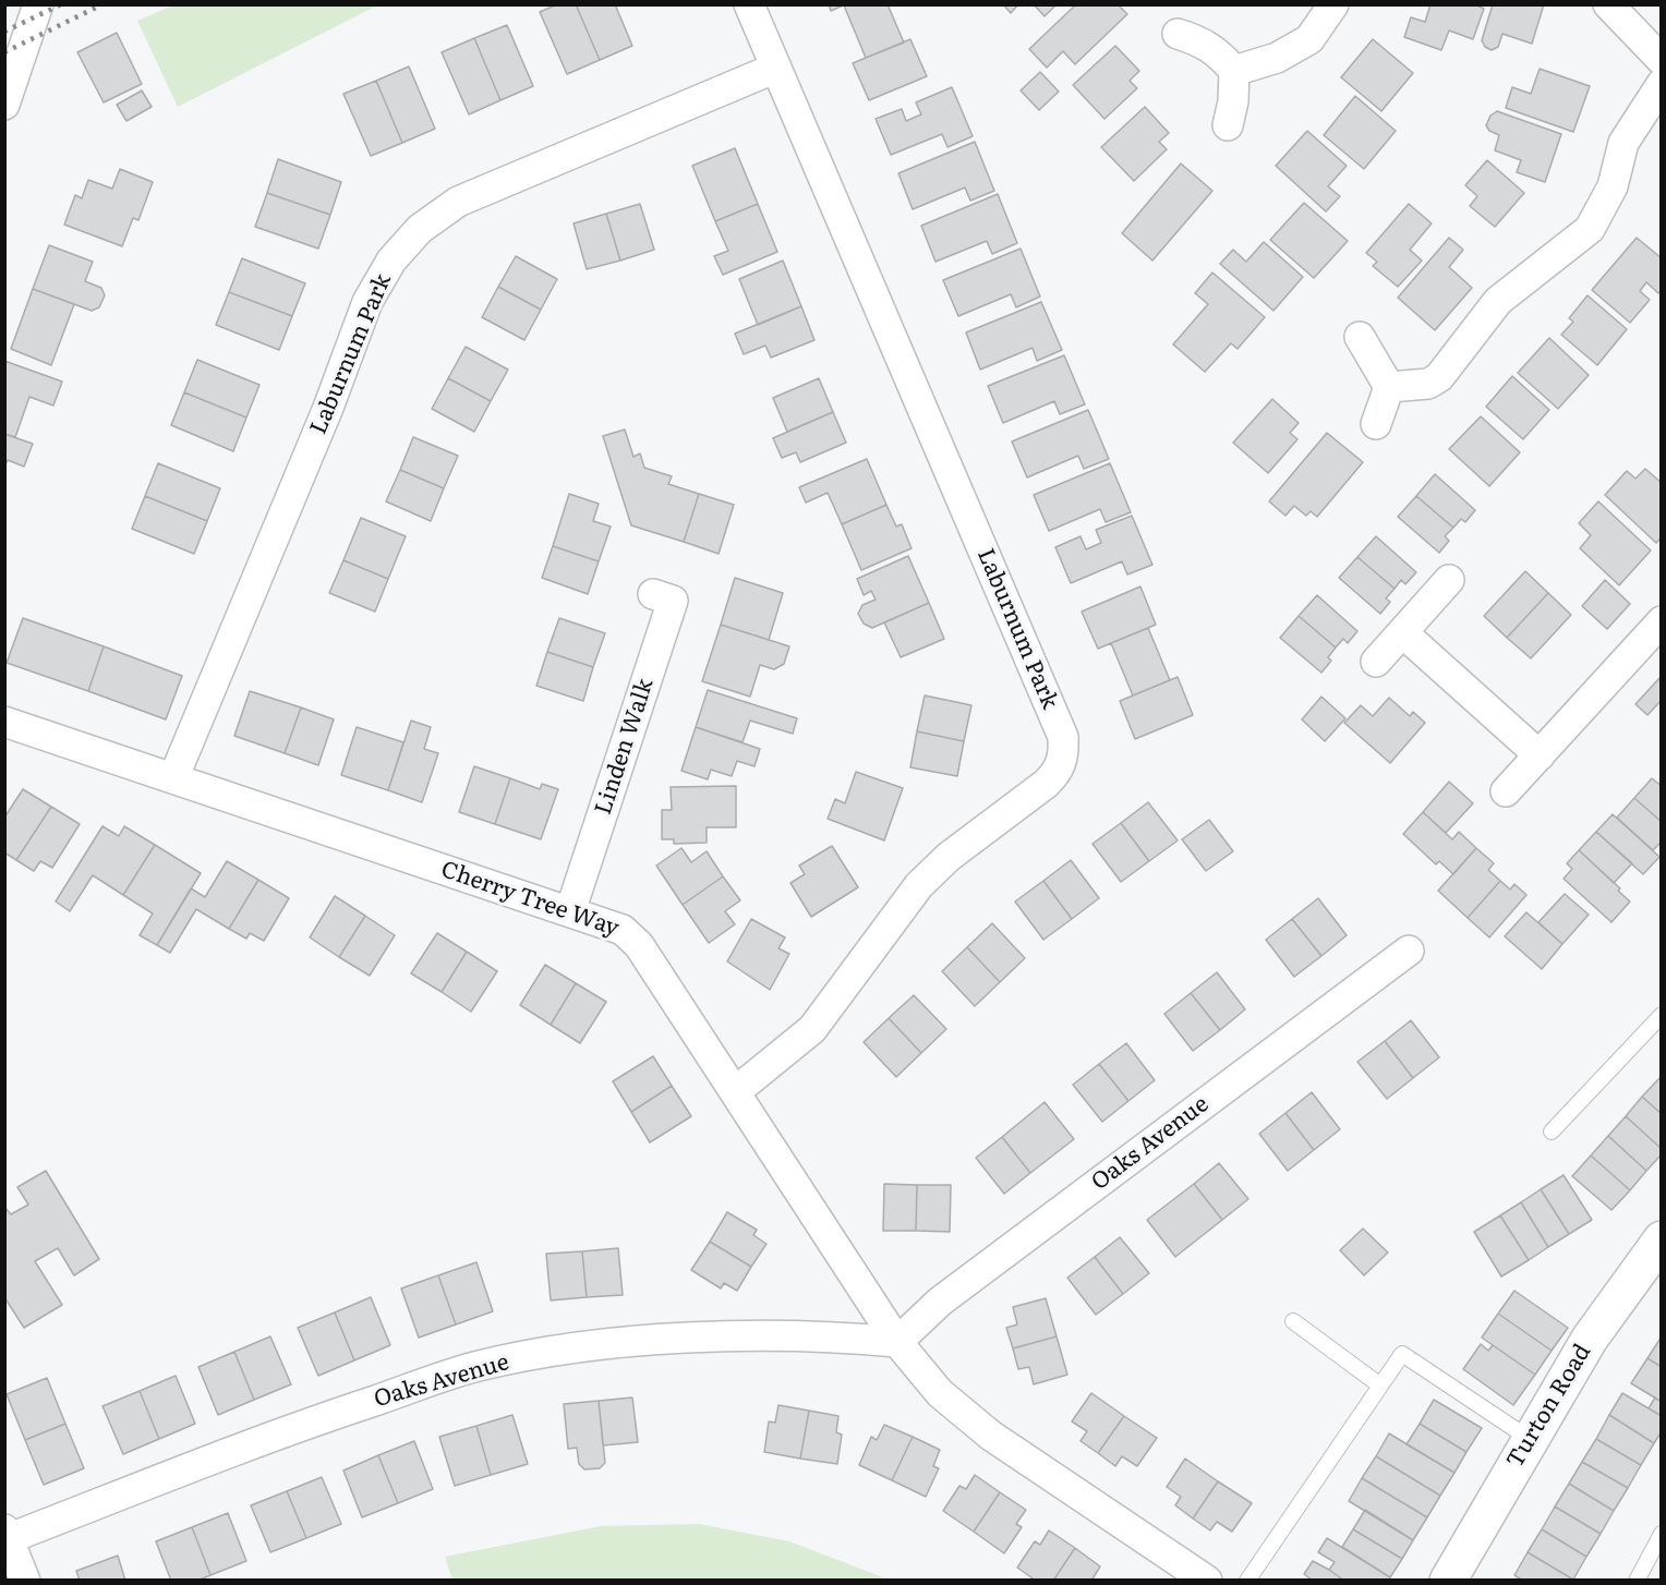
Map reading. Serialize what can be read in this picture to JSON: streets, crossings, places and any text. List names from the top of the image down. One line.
{"streets":{"main road":["Turton Road"],"street":["Laburnum Park","Linden Walk","Cherry Tree Way","Oaks Avenue"]},"crossings":[["Laburnum Park","Cherry Tree Way"],["Linden Walk","Cherry Tree Way"],["Cherry Tree Way","Oaks Avenue"]]}
